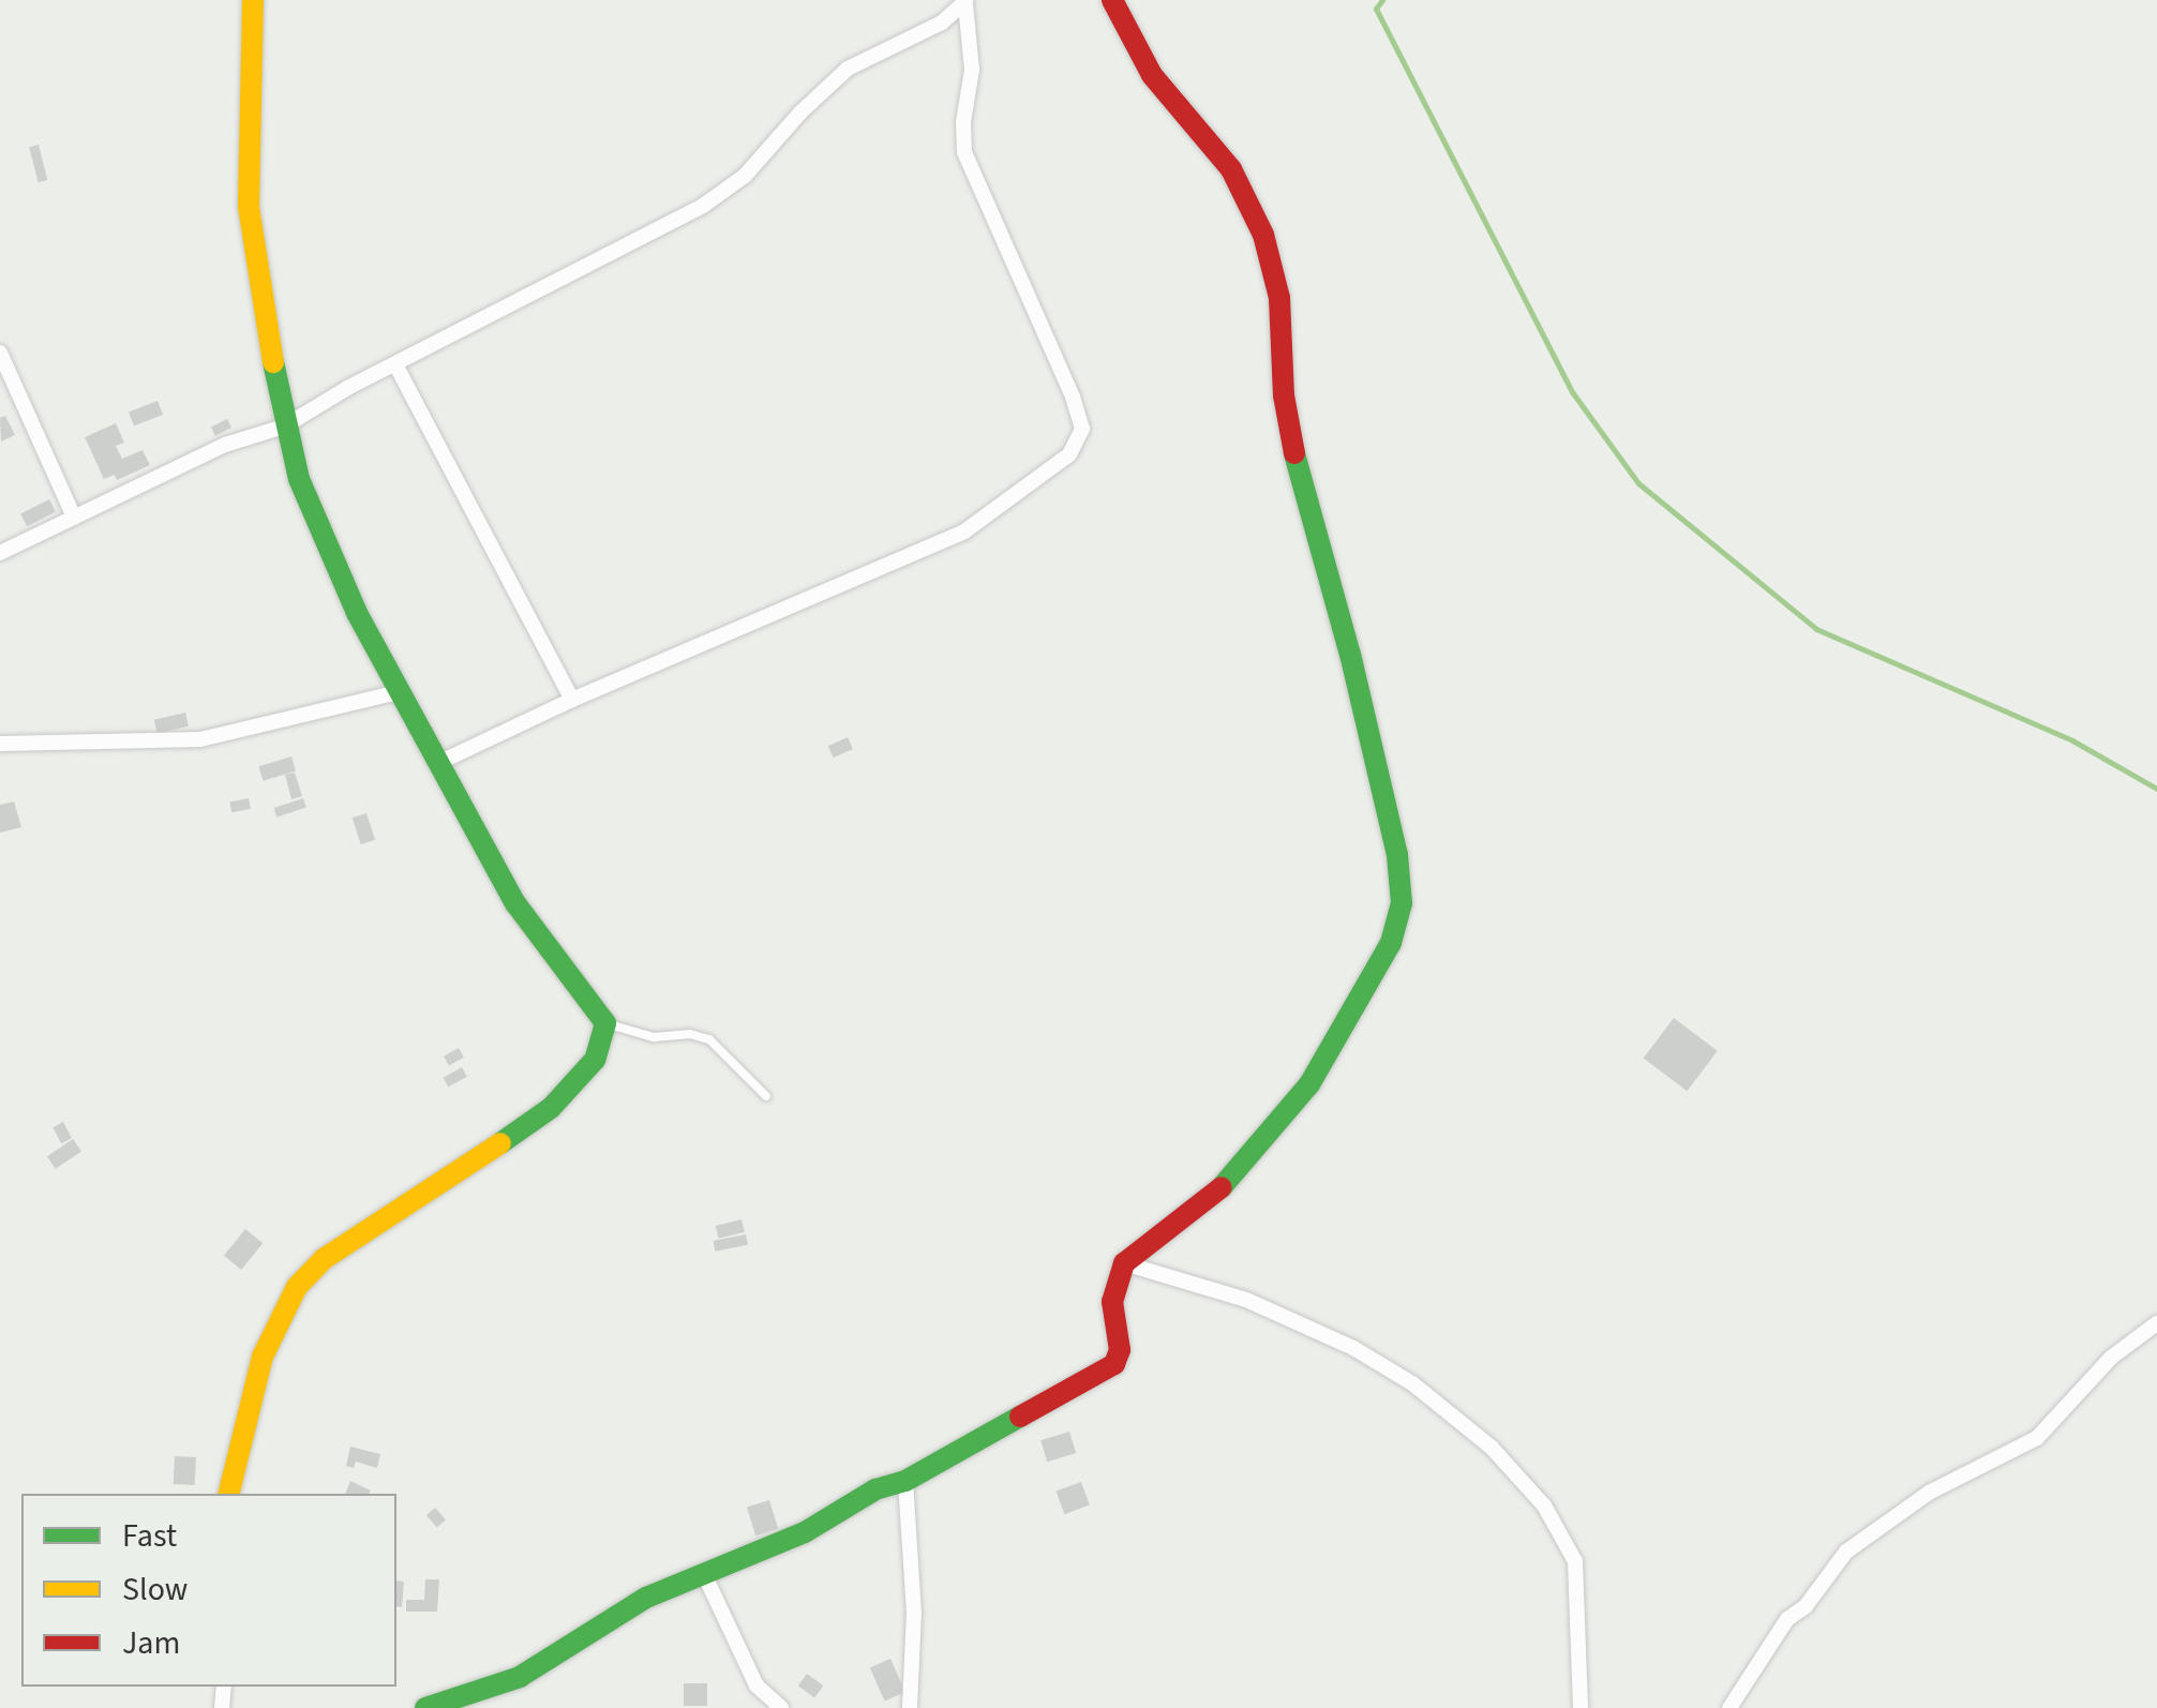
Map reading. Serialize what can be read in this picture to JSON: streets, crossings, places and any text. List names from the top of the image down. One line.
{"legend":["Fast","Slow","Jam"]}
